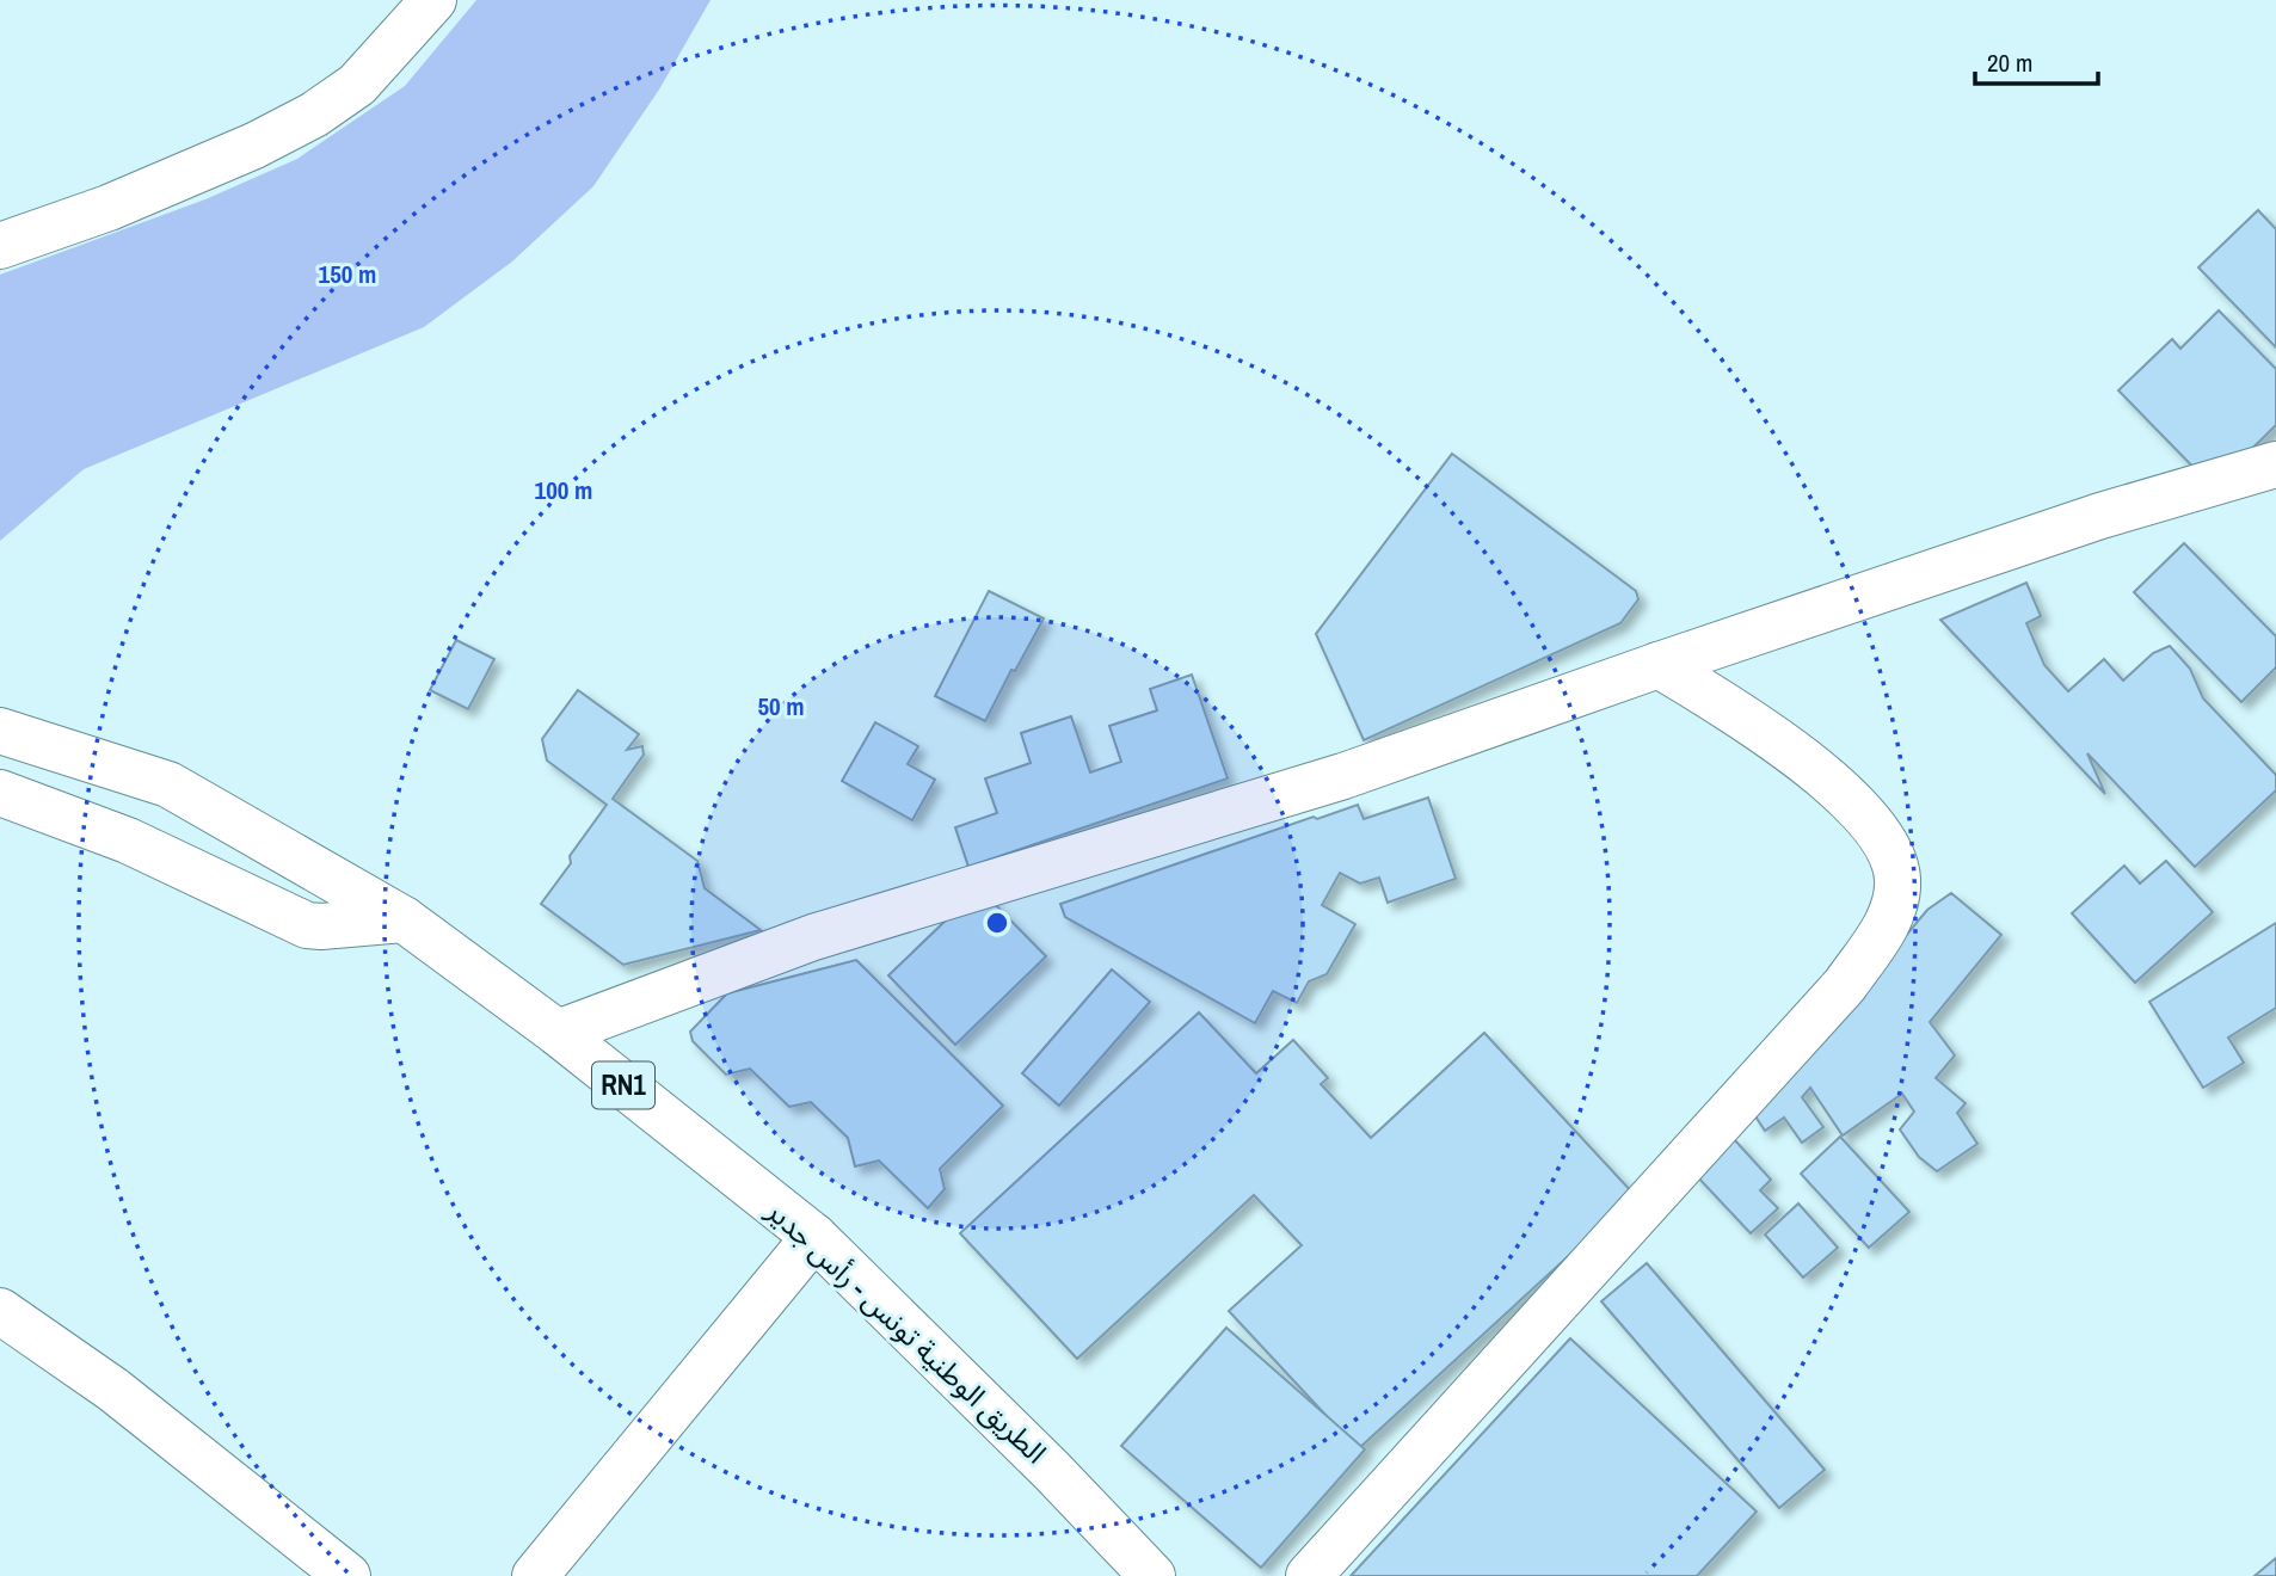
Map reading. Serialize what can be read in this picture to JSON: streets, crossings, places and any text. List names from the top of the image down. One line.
{"streets":{"street":["RN1","الطريق الوطنية تونس - رأس جدير"]},"scale_bar":"20 m","rings":["150 m","100 m","50 m"]}
